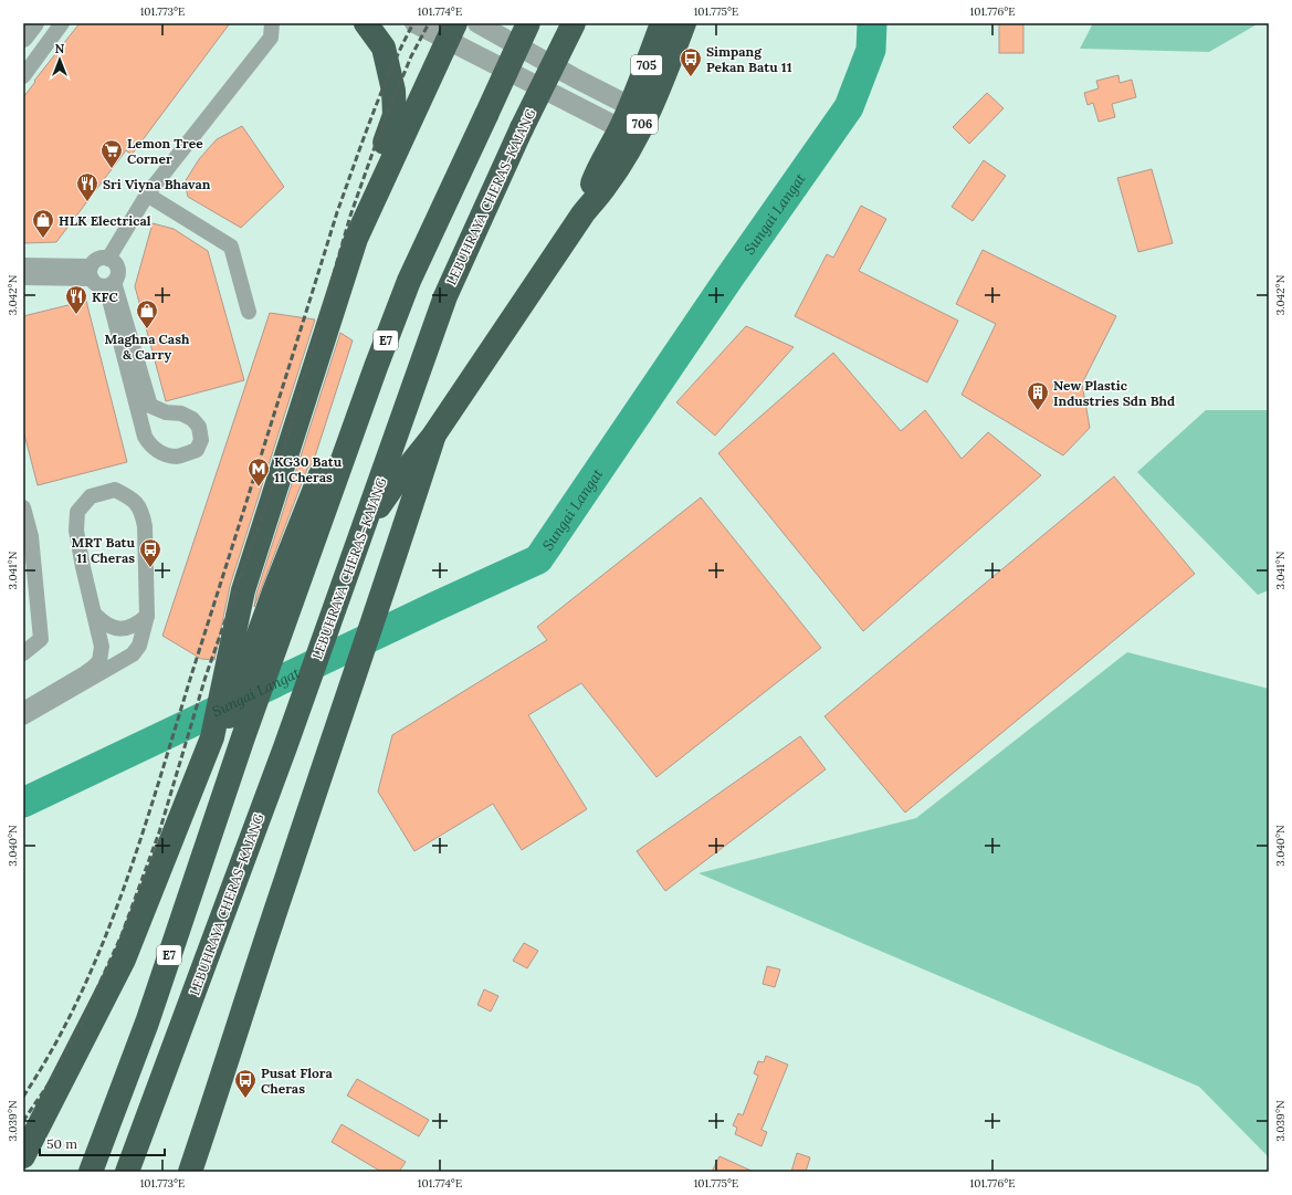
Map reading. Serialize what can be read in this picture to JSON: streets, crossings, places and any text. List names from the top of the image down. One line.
{"streets":{"highway":["705","706","LEBUHRAYA CHERAS–KAJANG","E7"]},"water":["Sungai Langat"],"places":{"bus stop":["Simpang Pekan Batu 11","MRT Batu 11 Cheras","Pusat Flora Cheras"],"supermarket":["Lemon Tree Corner"],"restaurant":["Sri Viyna Bhavan","KFC"],"shop":["HLK Electrical","Maghna Cash & Carry"],"building":["New Plastic Industries Sdn Bhd"],"metro station":["KG30 Batu 11 Cheras"]},"scale_bar":"50 m","north":"top","coordinates":["101.773°E","101.774°E","101.775°E","101.776°E","3.042°N","3.041°N","3.040°N","3.039°N"]}
